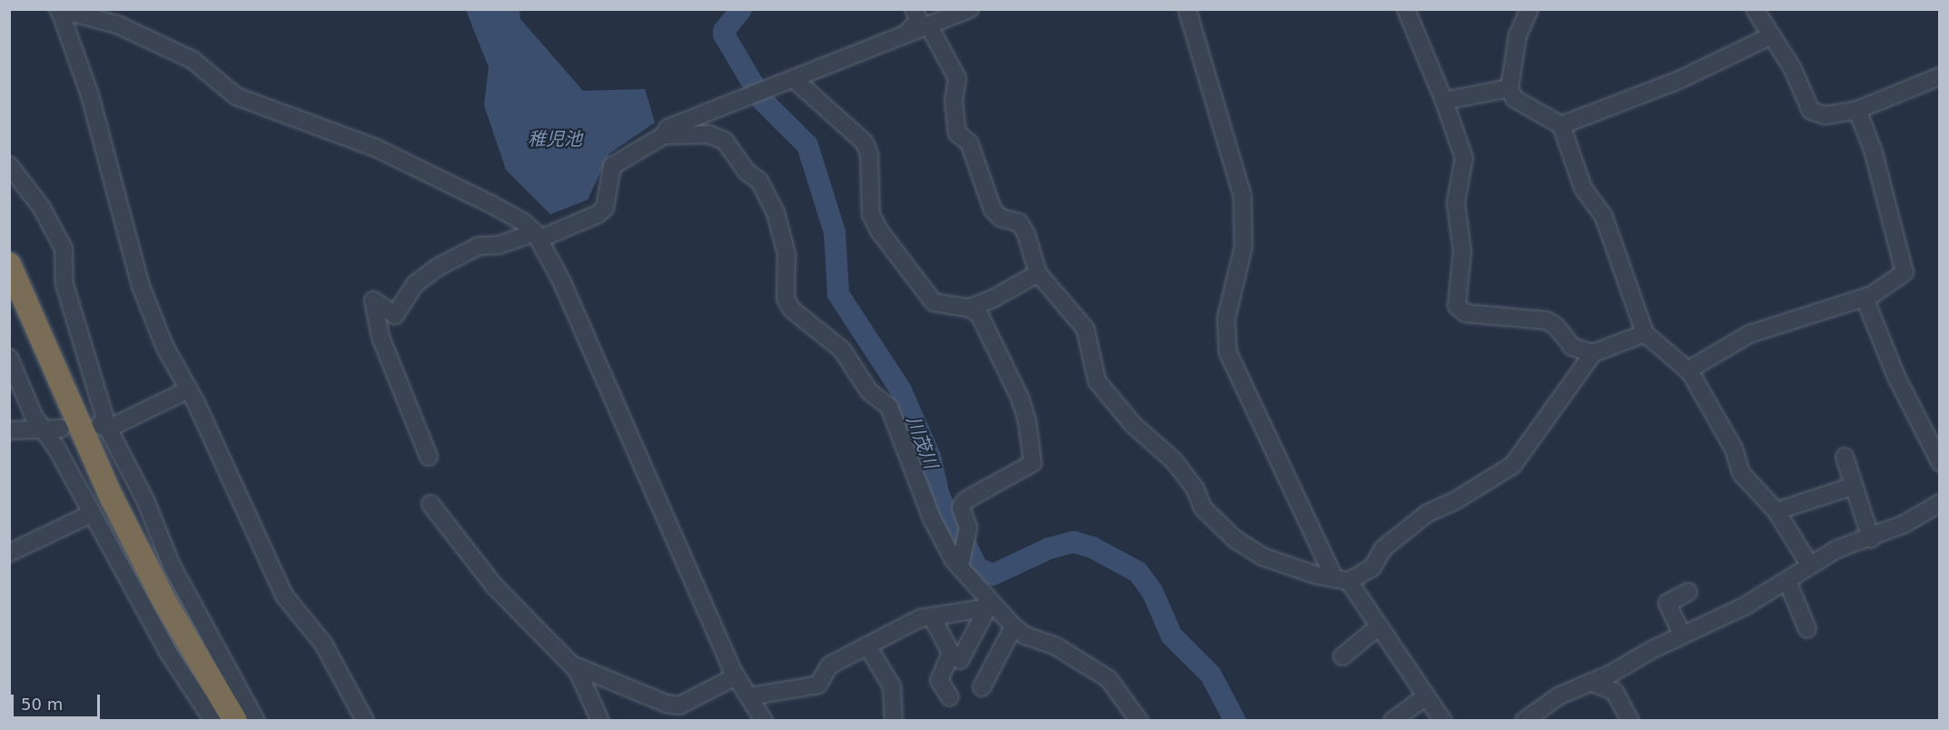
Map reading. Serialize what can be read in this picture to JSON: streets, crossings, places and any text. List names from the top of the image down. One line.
{"water":["稚児池","川茂川"],"scale_bar":"50 m"}
